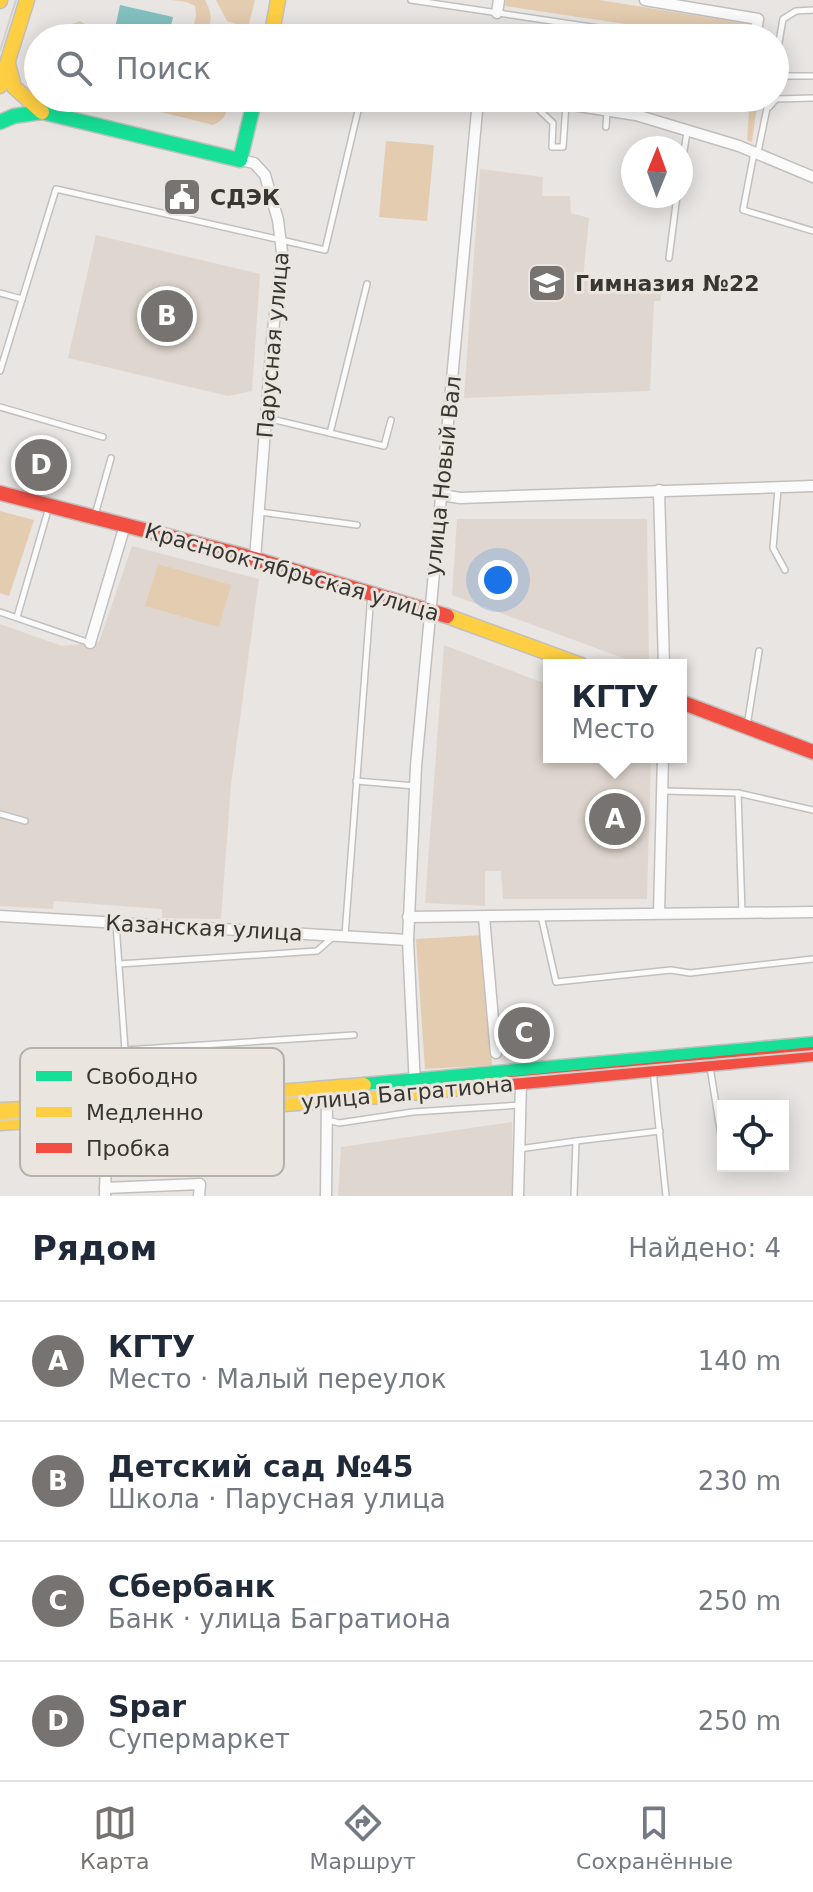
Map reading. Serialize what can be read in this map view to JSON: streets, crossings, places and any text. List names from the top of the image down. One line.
{"streets":{"main road":["Парусная улица","Краснооктябрьская улица","улица Багратиона"],"street":["улица Новый Вал","Казанская улица"]},"crossings":[["Парусная улица","Краснооктябрьская улица"],["улица Новый Вал","Краснооктябрьская улица"],["улица Новый Вал","Казанская улица"],["улица Новый Вал","улица Багратиона"]],"places":{"public building":["СДЭК"],"school or university":["Гимназия №22"]},"legend":["Свободно","Медленно","Пробка"],"north":"top","page":{"search":"Поиск","pins":["B","D","A","C"],"popup":["КГТУ","Место"],"heading":["Рядом","Найдено: 4"],"list":[{"mark":"A","name":"КГТУ","note":"Место · Малый переулок","value":"140 m"},{"mark":"B","name":"Детский сад №45","note":"Школа · Парусная улица","value":"230 m"},{"mark":"C","name":"Сбербанк","note":"Банк · улица Багратиона","value":"250 m"},{"mark":"D","name":"Spar","note":"Супермаркет","value":"250 m"}],"nav":["Карта","Маршрут","Сохранённые"]}}
